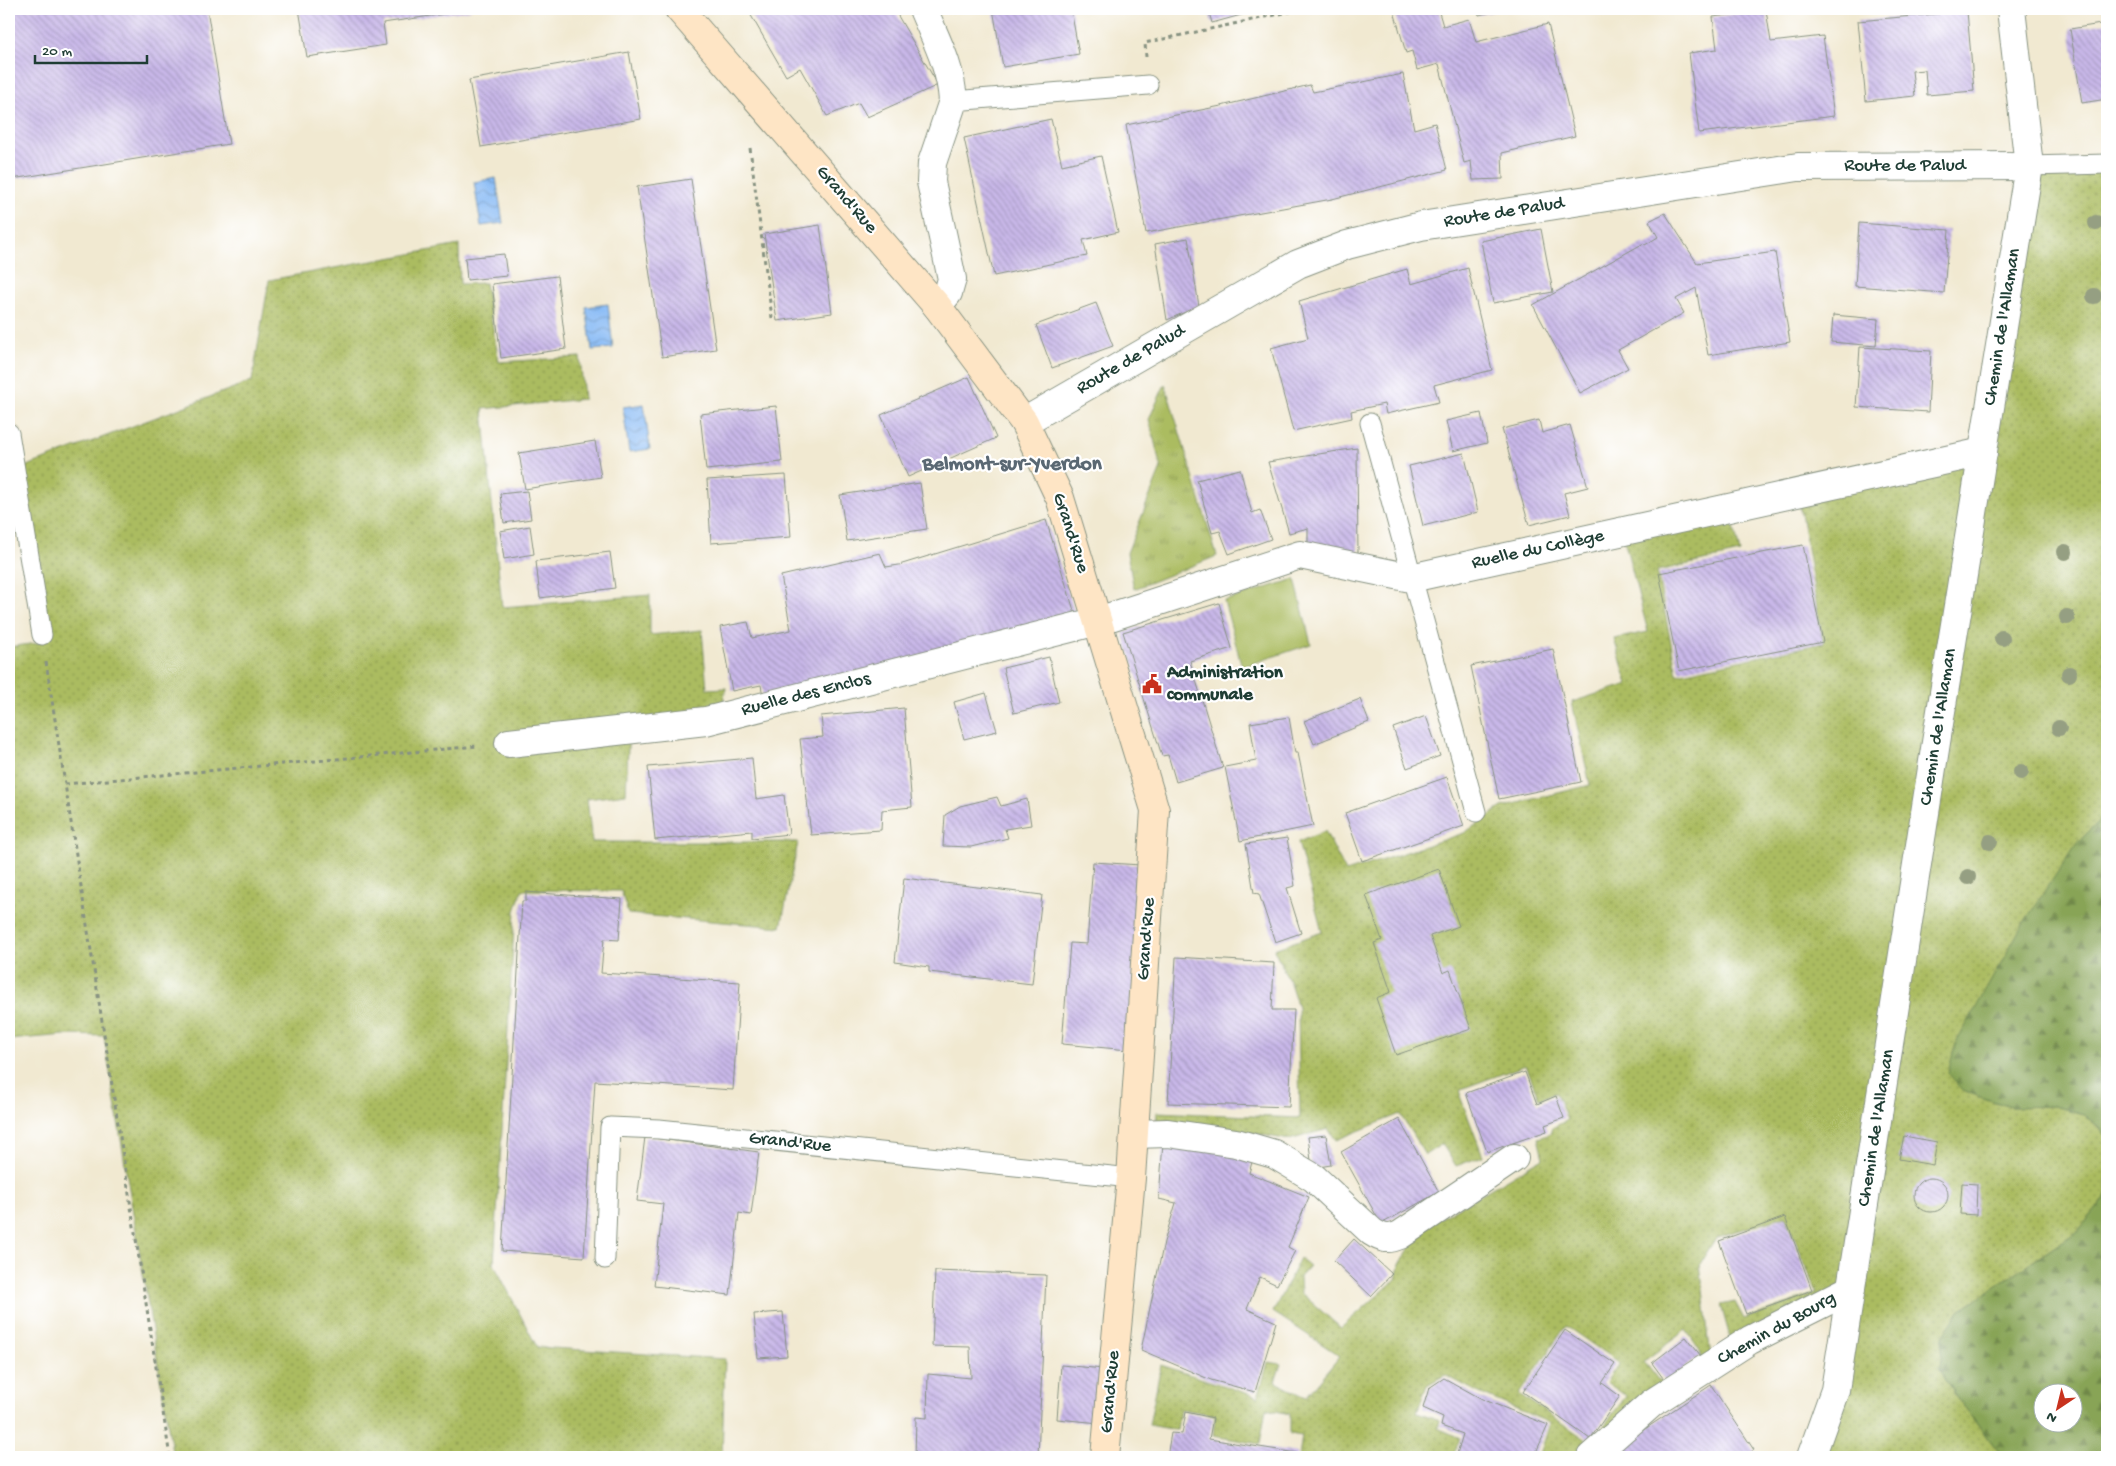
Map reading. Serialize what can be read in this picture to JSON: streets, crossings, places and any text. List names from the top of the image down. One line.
{"streets":{"street":["Route de Palud","Grand'Rue","Chemin de l'Allaman","Ruelle du Collège","Ruelle des Enclos","Chemin du Bourg"]},"crossings":[["Route de Palud","Grand'Rue"],["Route de Palud","Chemin de l'Allaman"],["Grand'Rue","Ruelle du Collège"],["Grand'Rue","Ruelle des Enclos"],["Chemin de l'Allaman","Ruelle du Collège"],["Chemin de l'Allaman","Chemin du Bourg"],["Ruelle du Collège","Ruelle des Enclos"]],"districts":["Belmont-sur-Yverdon"],"places":{"public building":["Administration communale"]},"scale_bar":"20 m","north":"bottom left"}
